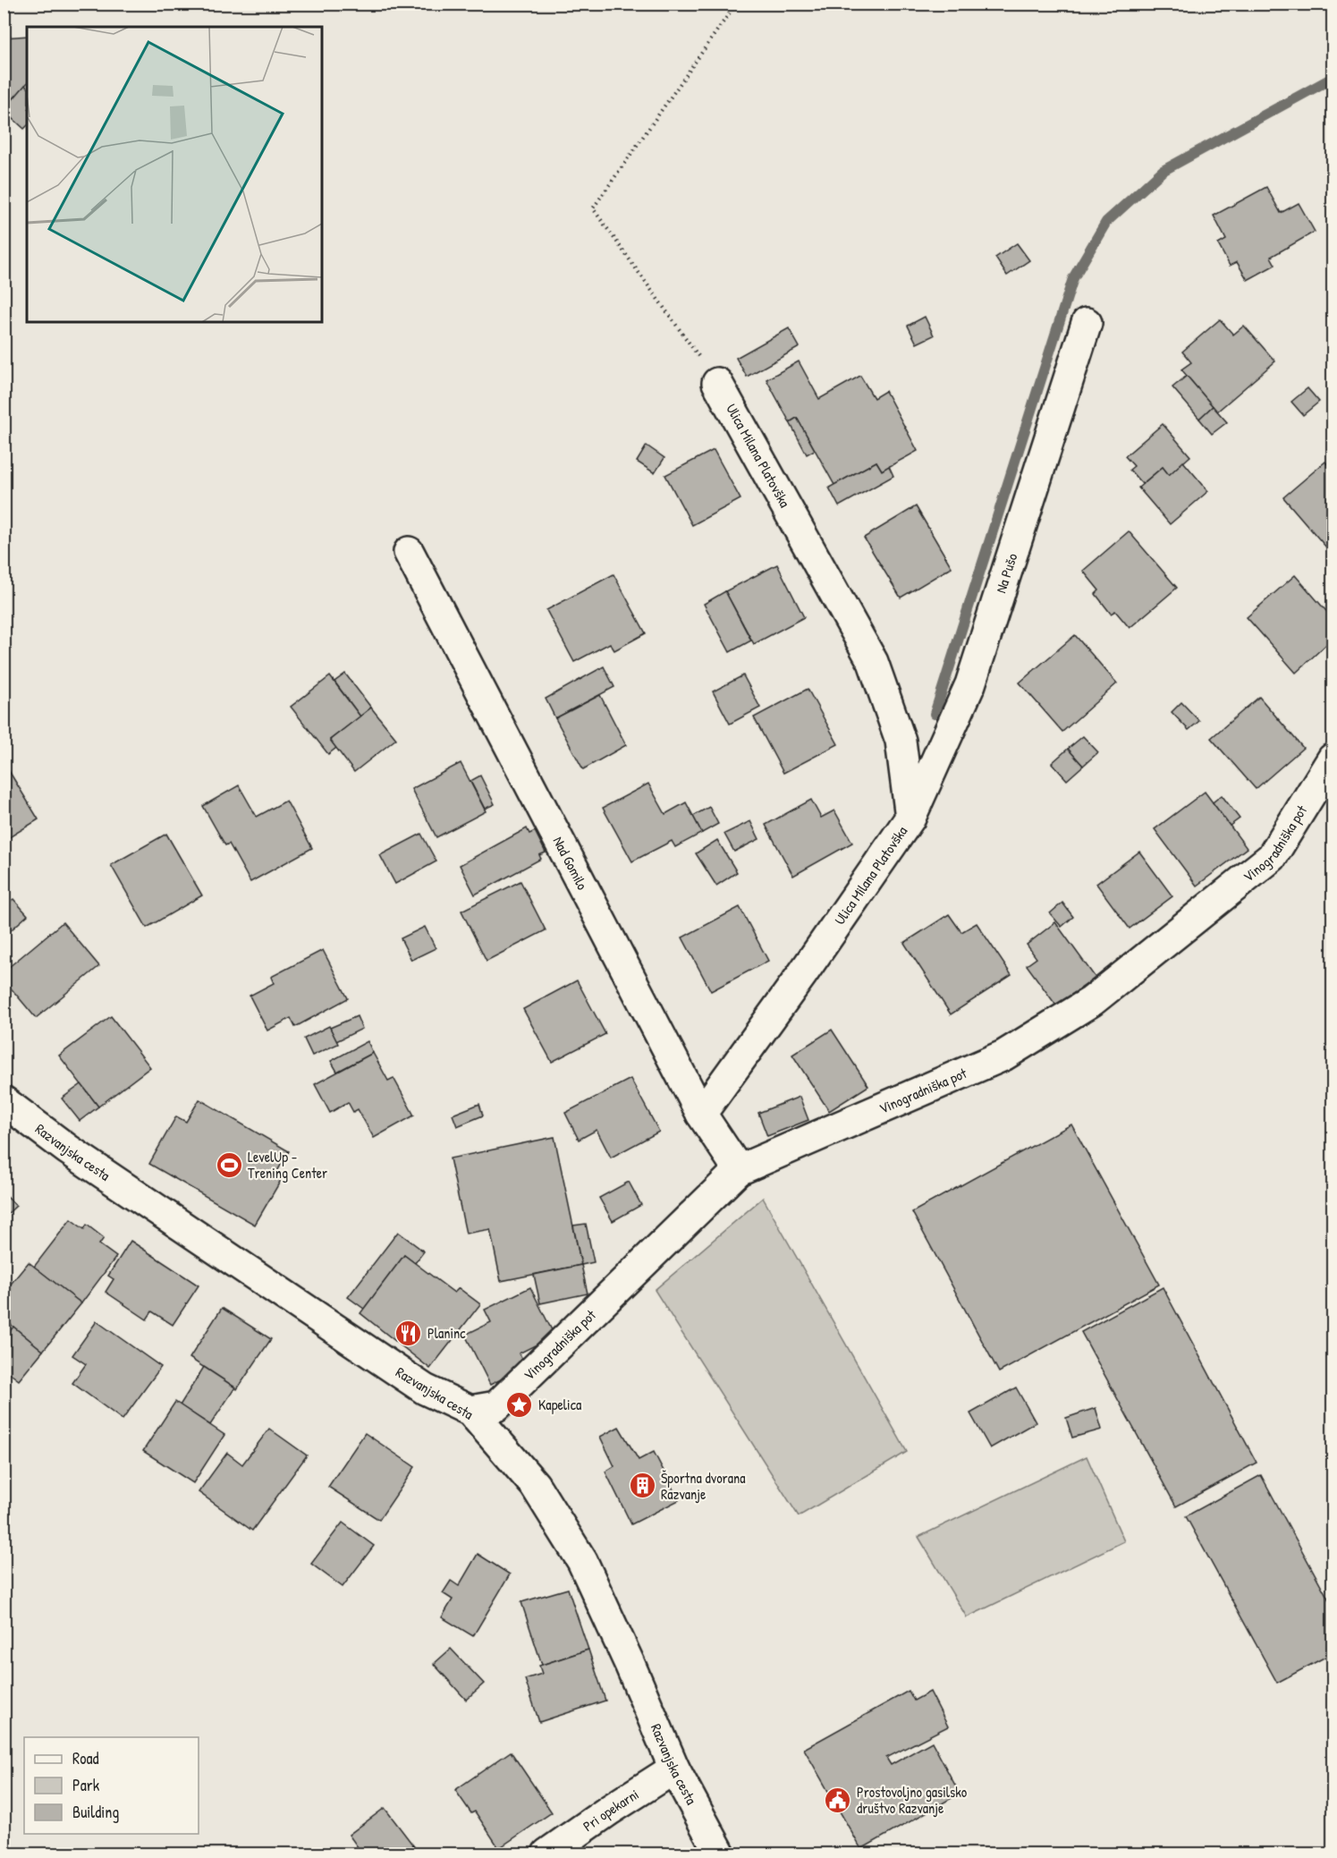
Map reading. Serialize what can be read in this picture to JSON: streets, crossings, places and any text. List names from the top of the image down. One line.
{"streets":{"street":["Ulica Milana Platovška","Na Pušo","Vinogradniška pot","Nad Gomilo","Razvanjska cesta","Pri opekarni"]},"crossings":[["Ulica Milana Platovška","Na Pušo"],["Ulica Milana Platovška","Nad Gomilo"],["Vinogradniška pot","Nad Gomilo"],["Vinogradniška pot","Razvanjska cesta"],["Razvanjska cesta","Pri opekarni"]],"places":{"sports":["LevelUp - Trening Center"],"restaurant":["Planinc"],"place":["Kapelica"],"building":["Športna dvorana Razvanje"],"public building":["Prostovoljno gasilsko društvo Razvanje"]},"legend":["Road","Park","Building"]}
